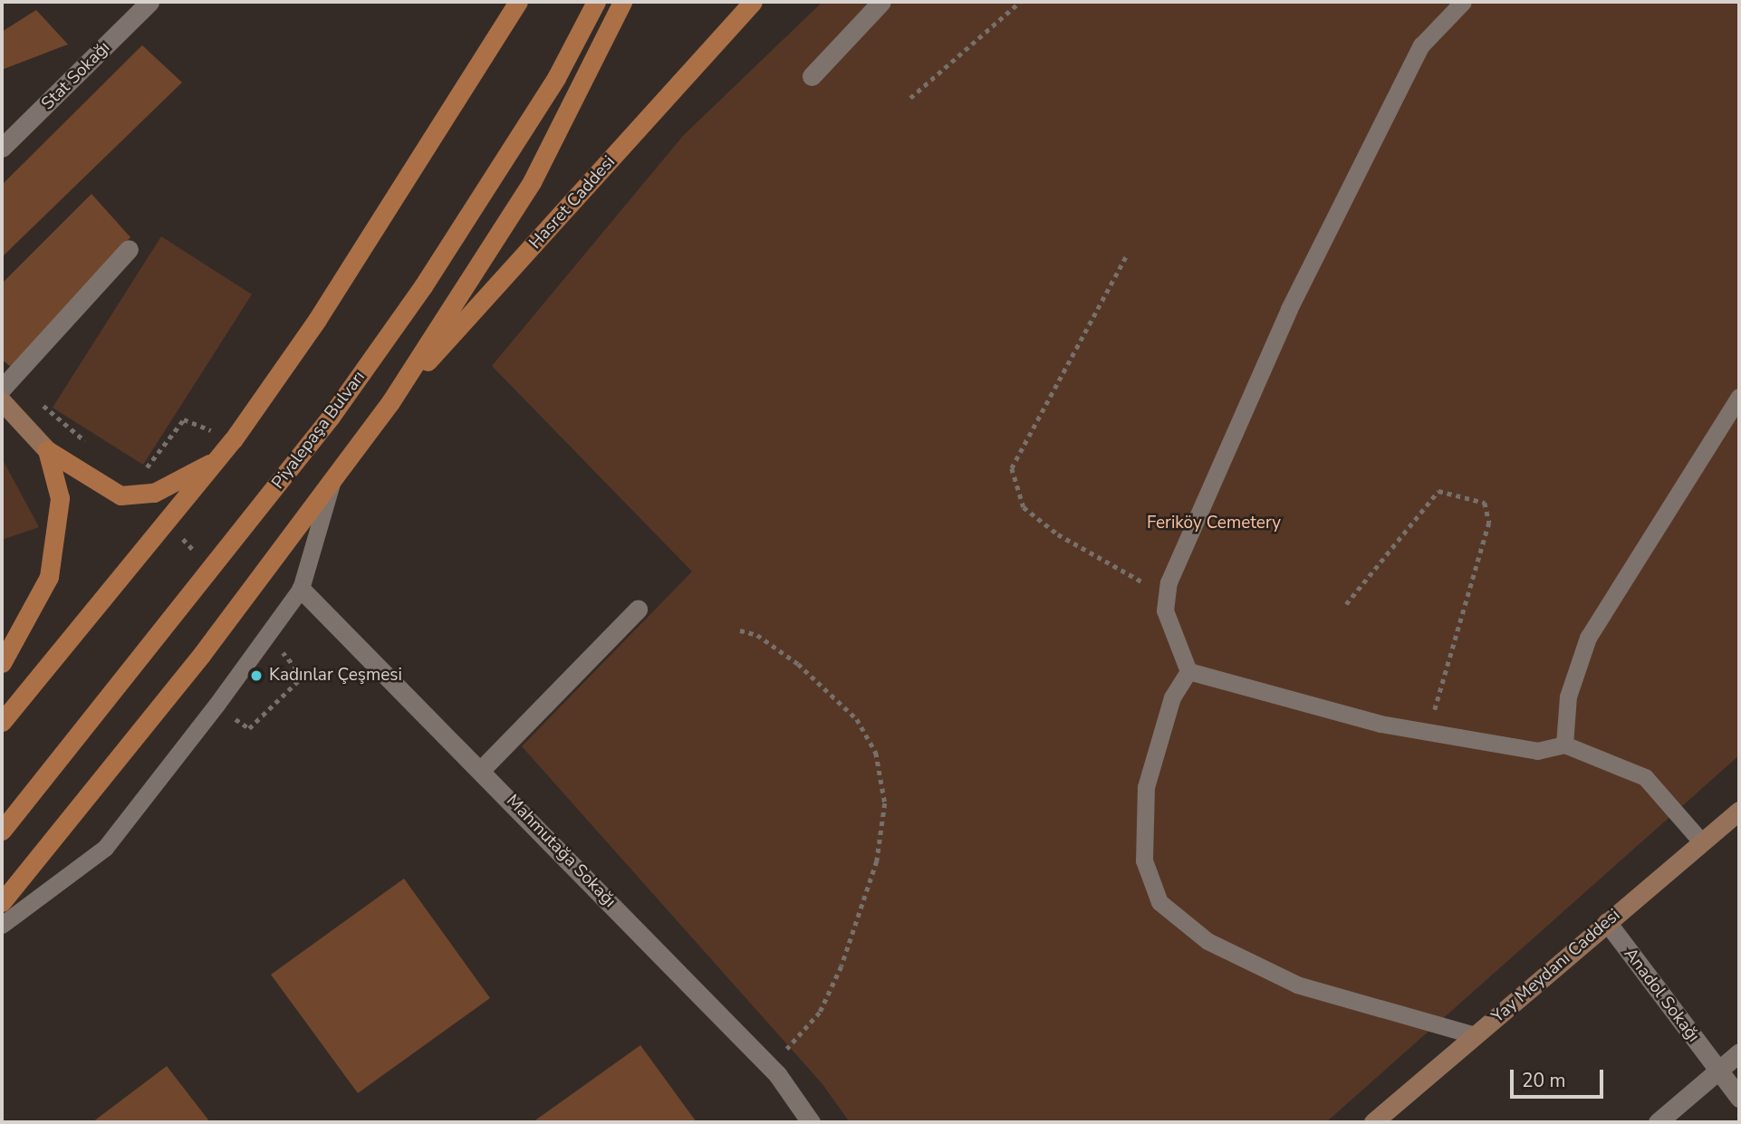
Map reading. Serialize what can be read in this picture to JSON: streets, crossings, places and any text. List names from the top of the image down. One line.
{"streets":{"main road":["Hasret Caddesi","Piyalepaşa Bulvarı"],"street":["Stat Sokağı","Mahmutağa Sokağı","Yay Meydanı Caddesi","Anadol Sokağı"]},"crossings":[["Yay Meydanı Caddesi","Anadol Sokağı"]],"parks":["Feriköy Cemetery"],"places":["Kadınlar Çeşmesi"],"scale_bar":"20 m"}
